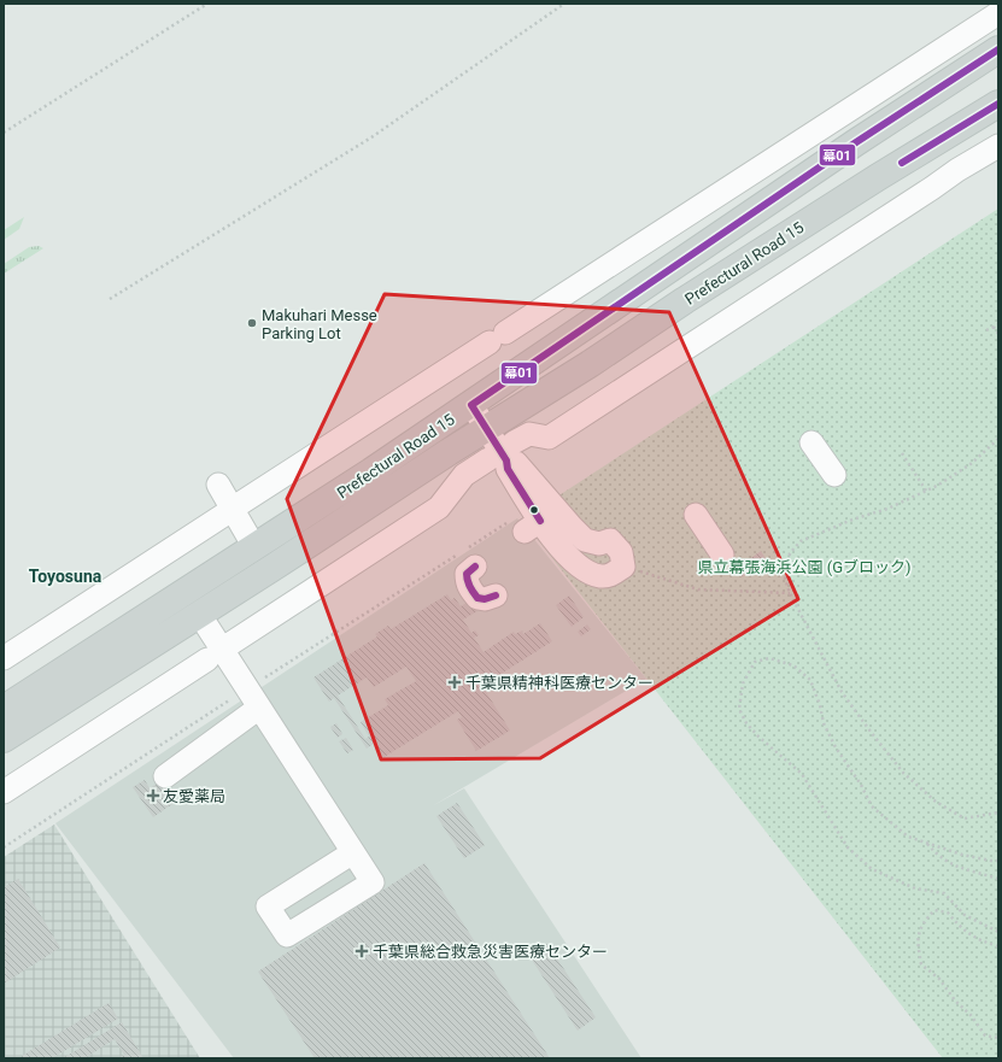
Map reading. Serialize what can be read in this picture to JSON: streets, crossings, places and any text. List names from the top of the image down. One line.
{"streets":{"main road":["Prefectural Road 15"]},"districts":["Toyosuna"],"parks":["県立幕張海浜公園 (Gブロック)"],"places":{"other":["Makuhari Messe Parking Lot"],"health":["千葉県精神科医療センター","友愛薬局","千葉県総合救急災害医療センター"]},"lines":["transit line 幕01"]}
